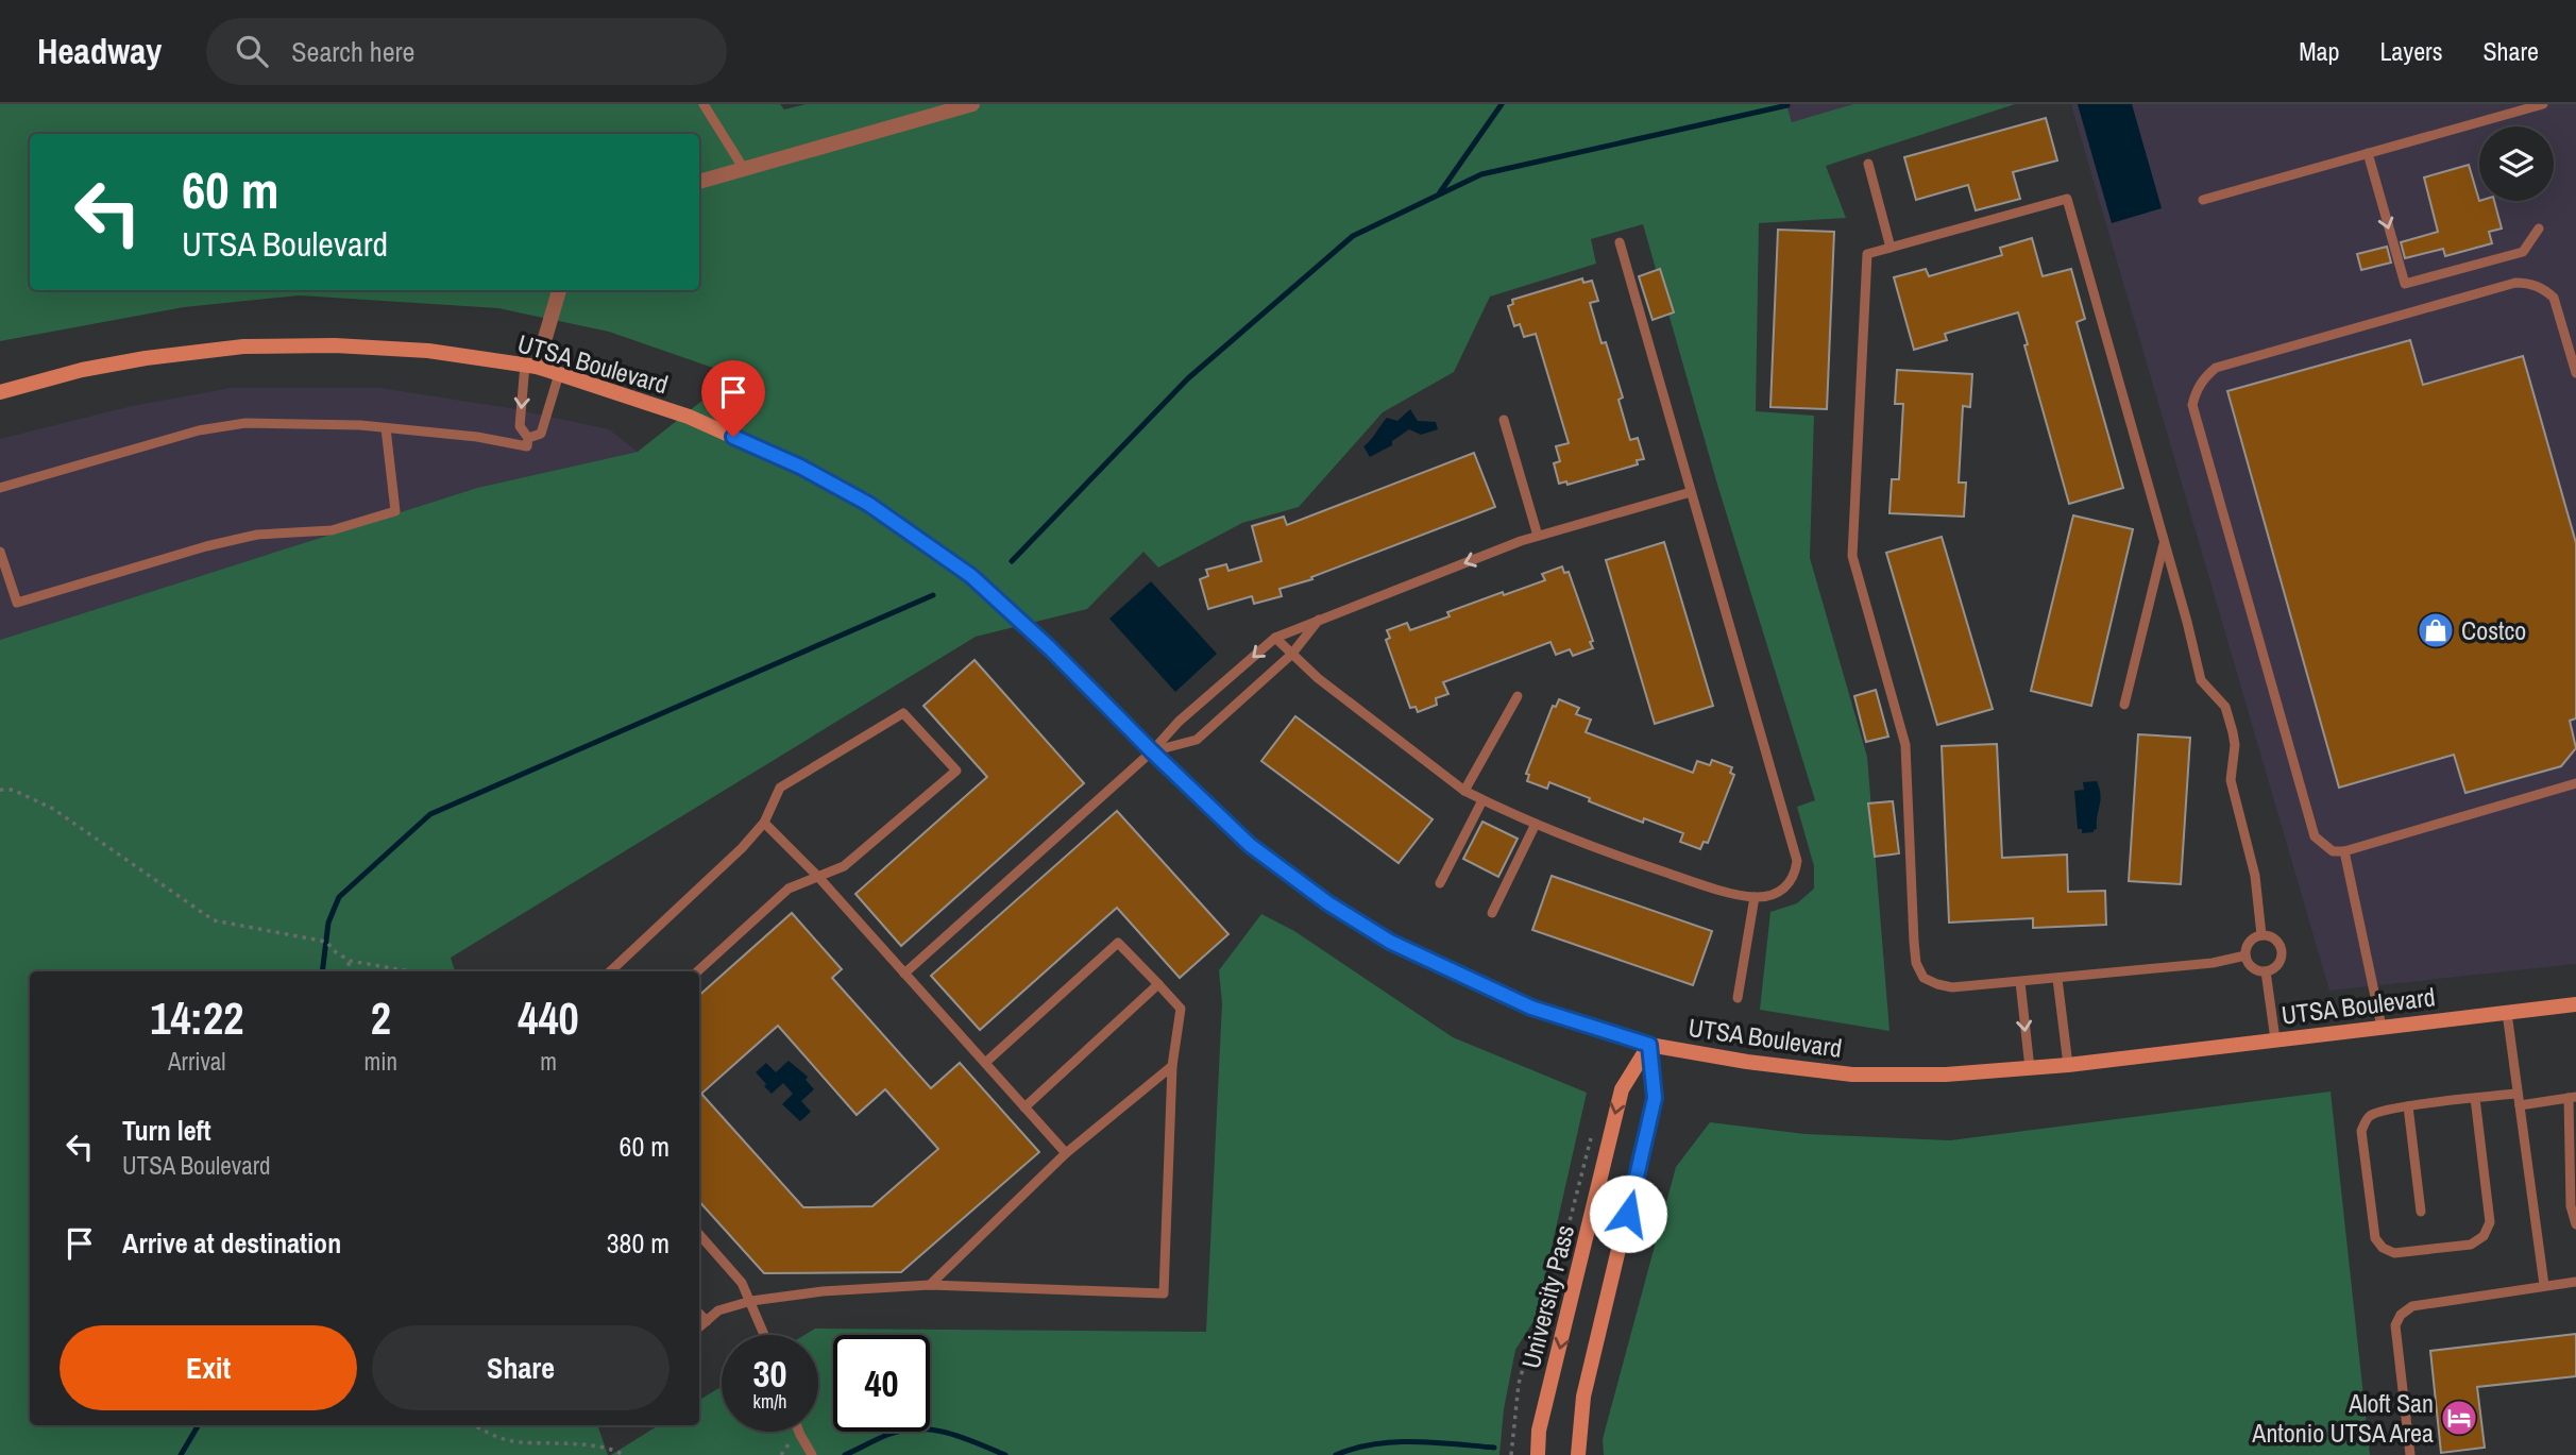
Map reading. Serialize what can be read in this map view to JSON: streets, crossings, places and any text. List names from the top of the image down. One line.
{"streets":{"main road":["UTSA Boulevard","University Pass"]},"crossings":[["UTSA Boulevard","University Pass"]],"places":{"shop":["Costco"],"hotel":["Aloft San Antonio UTSA Area"]},"page":{"header":"Headway","search":"Search here","nav":["Map","Layers","Share"],"turn":["60 m","UTSA Boulevard"],"eta":["14:22","Arrival","2","min","440","m"],"list":[{"name":"Turn left","note":"UTSA Boulevard","value":"60 m"},{"name":"Arrive at destination","value":"380 m"}],"buttons":["Exit","Share"],"speed":"30 km/h","limit":"40"}}
